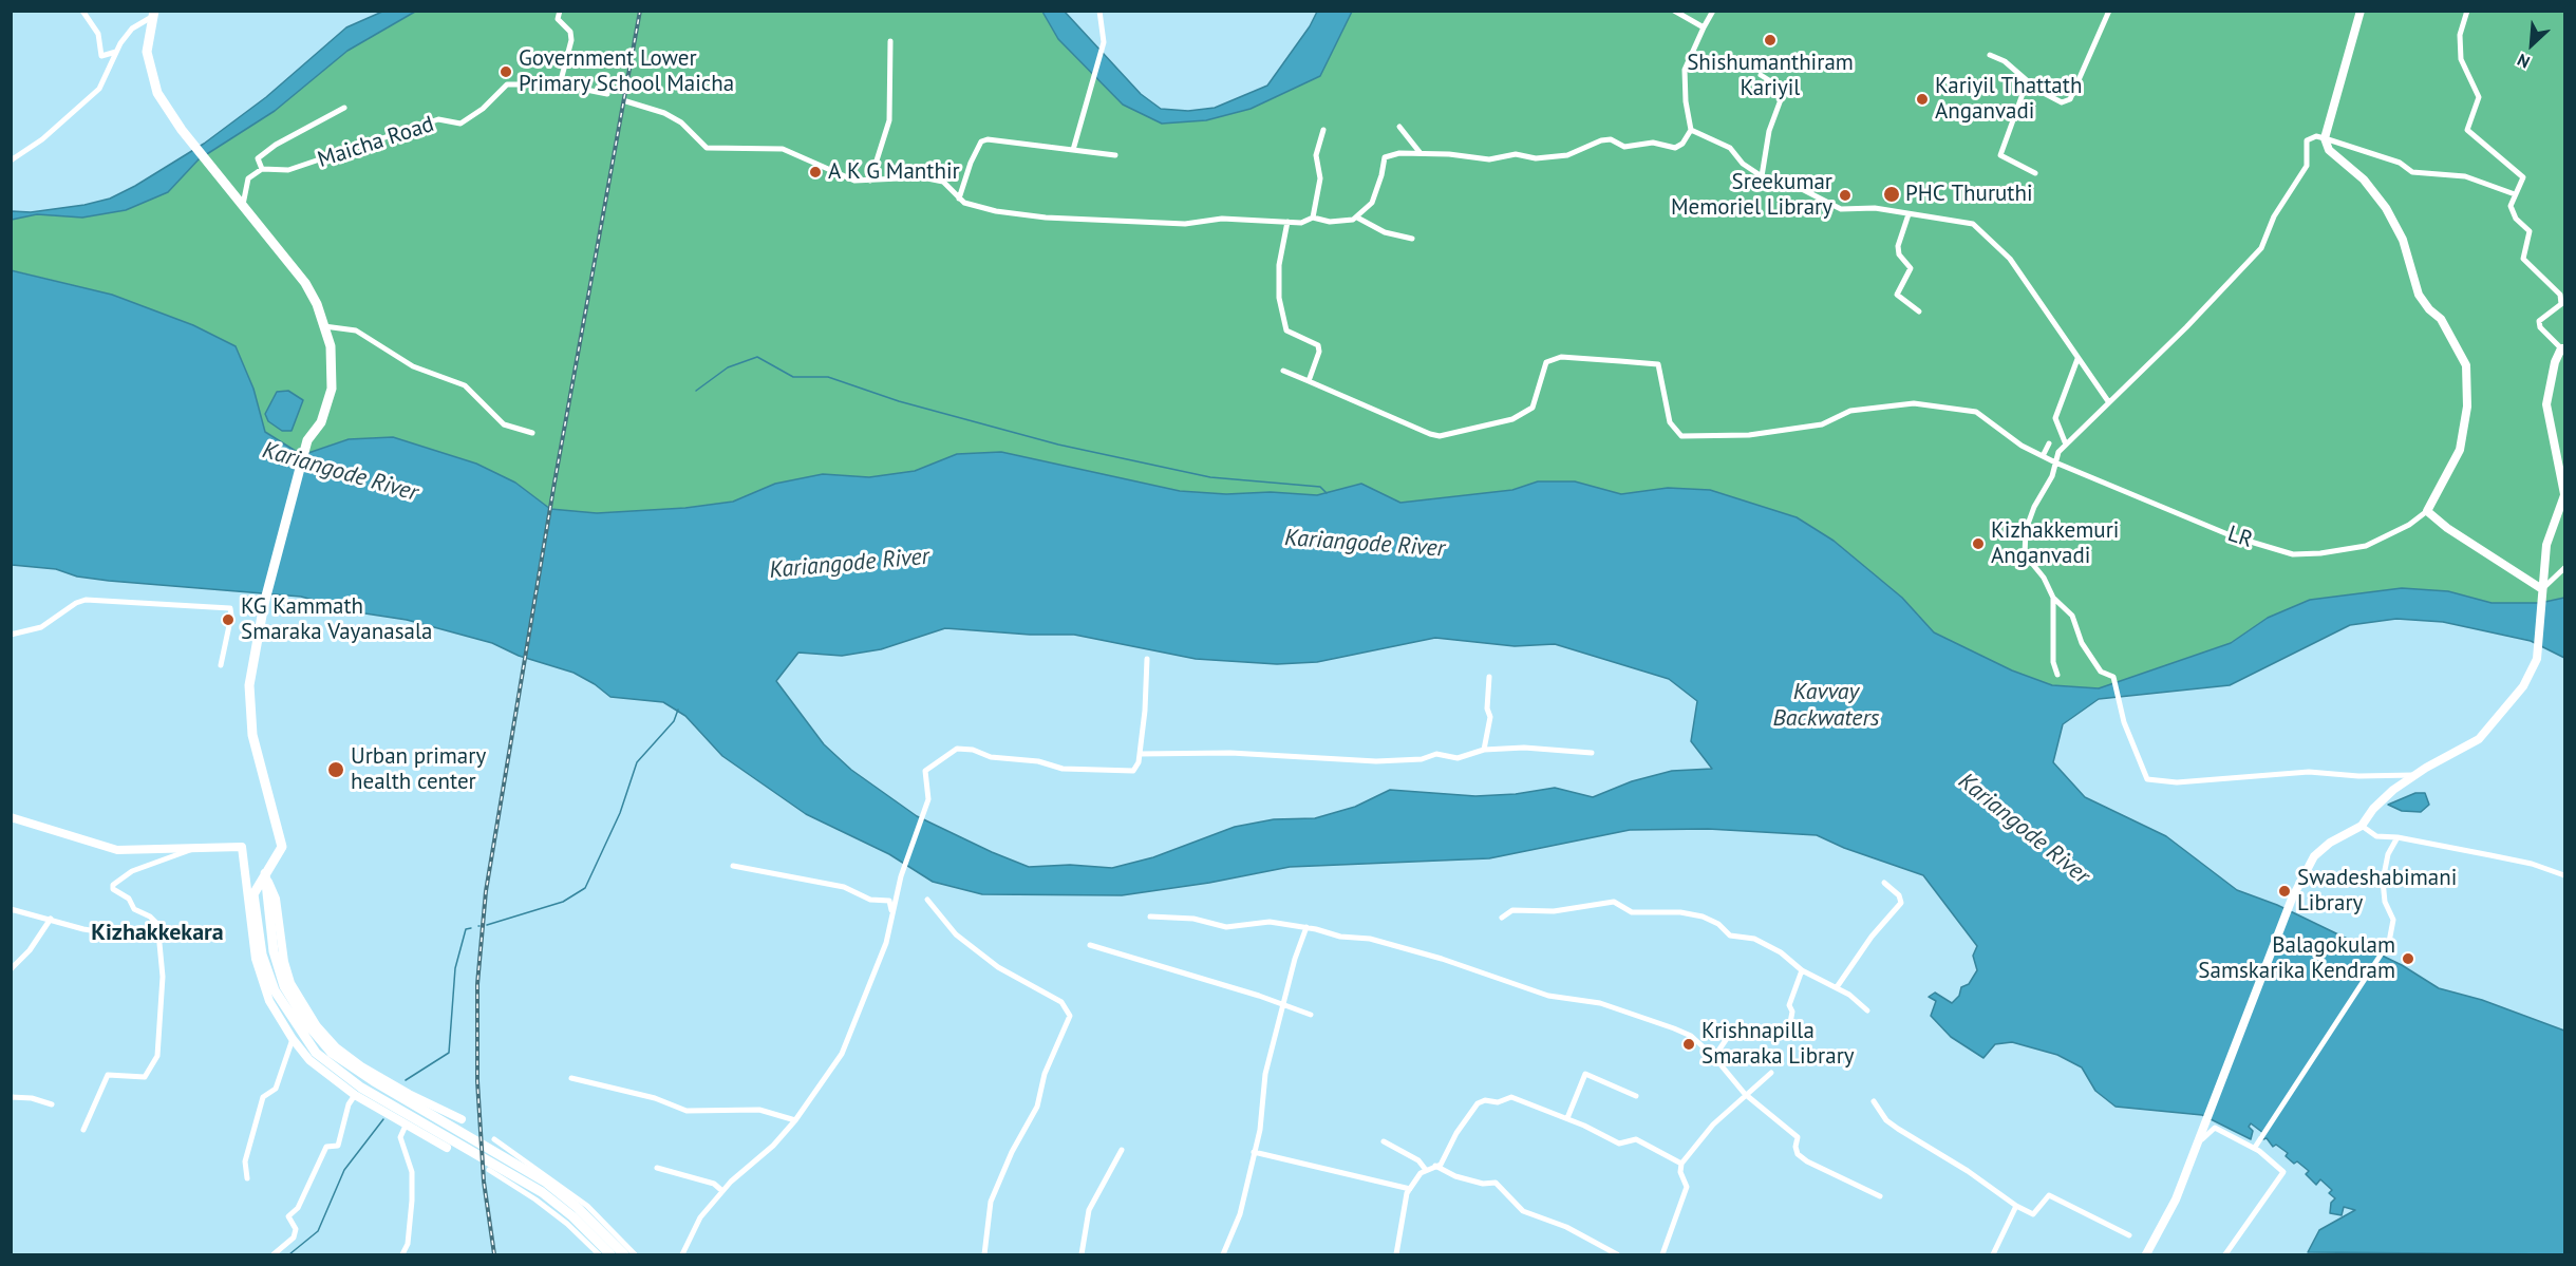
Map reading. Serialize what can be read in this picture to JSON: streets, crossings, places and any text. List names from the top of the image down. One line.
{"streets":{"street":["Maicha Road","LR"]},"districts":["Kizhakkekara"],"water":["Kariangode River","Kavvay Backwaters"],"places":["Shishumanthiram Kariyil","Government Lower Primary School Maicha","Kariyil Thattath Anganvadi","A K G Manthir","PHC Thuruthi","Sreekumar Memoriel Library","Kizhakkemuri Anganvadi","KG Kammath Smaraka Vayanasala","Urban primary health center","Swadeshabimani Library","Balagokulam Samskarika Kendram","Krishnapilla Smaraka Library"],"north":"bottom left"}
